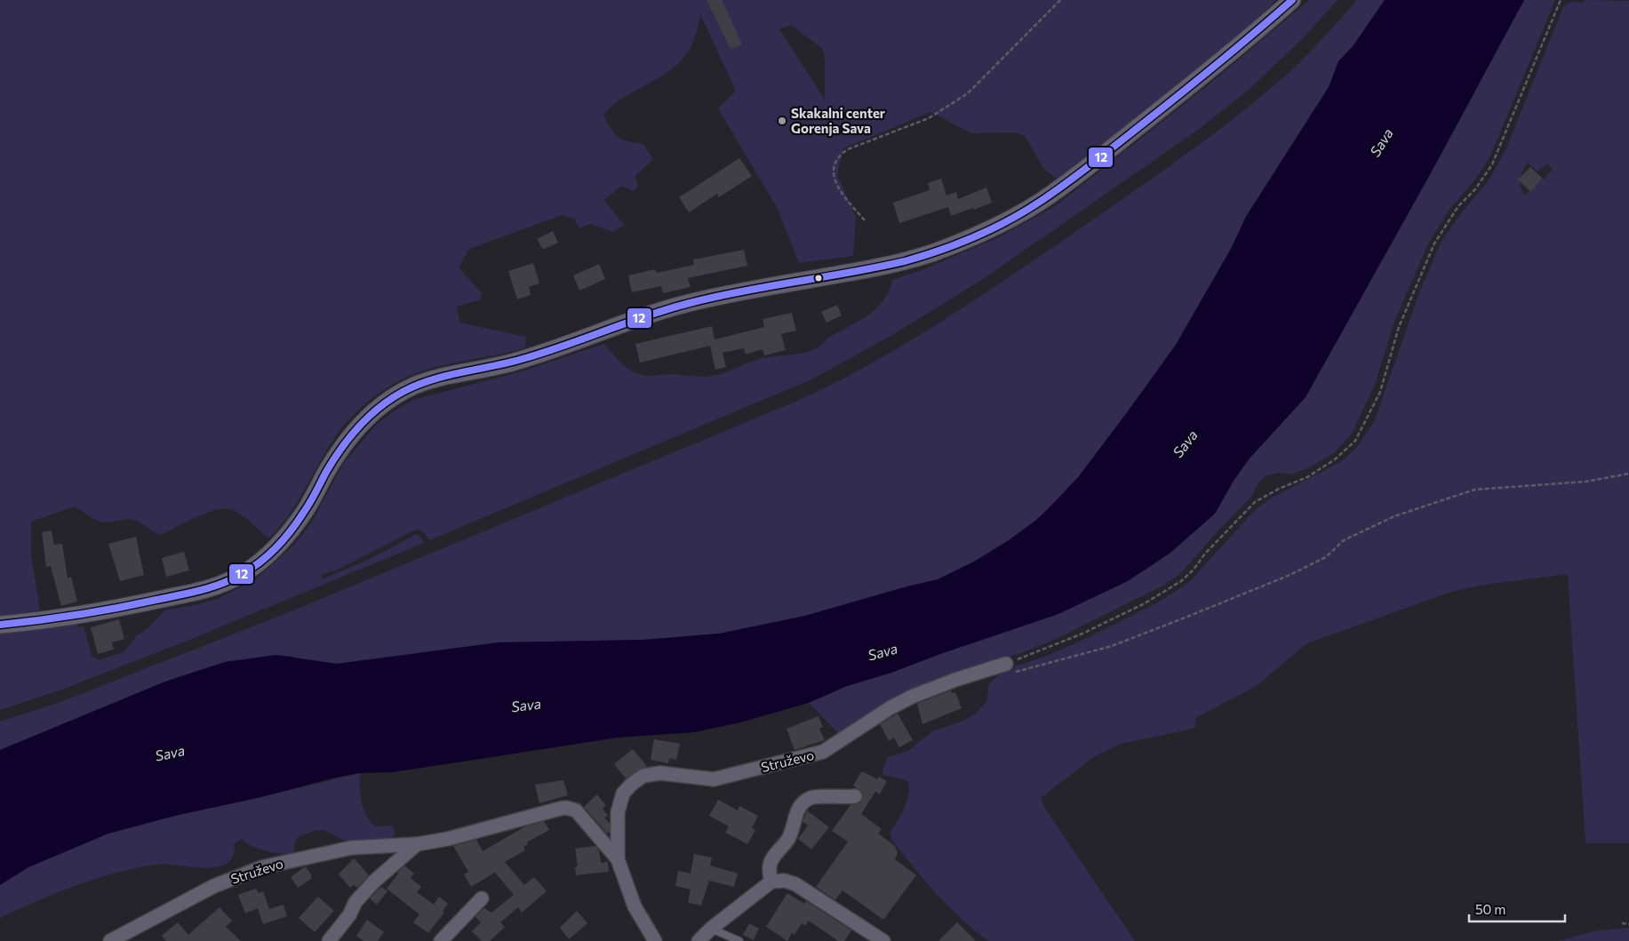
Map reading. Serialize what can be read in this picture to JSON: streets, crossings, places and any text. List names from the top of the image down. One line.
{"streets":{"street":["Struževo"]},"water":["Sava"],"places":["Skakalni center Gorenja Sava"],"lines":["transit line 12"],"scale_bar":"50 m"}
